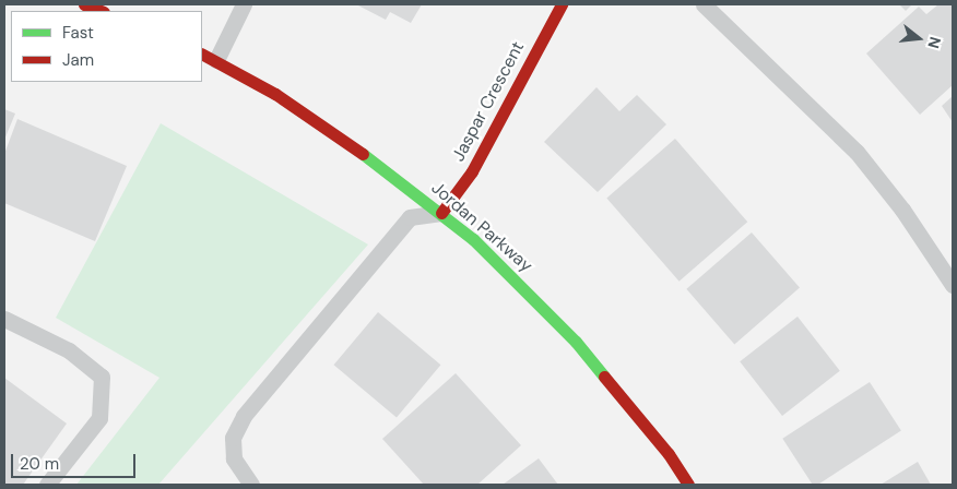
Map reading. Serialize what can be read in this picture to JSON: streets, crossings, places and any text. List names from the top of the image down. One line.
{"streets":{"street":["Jaspar Crescent","Jordan Parkway"]},"crossings":[["Jaspar Crescent","Jordan Parkway"]],"legend":["Fast","Jam"],"scale_bar":"20 m","north":"right"}
